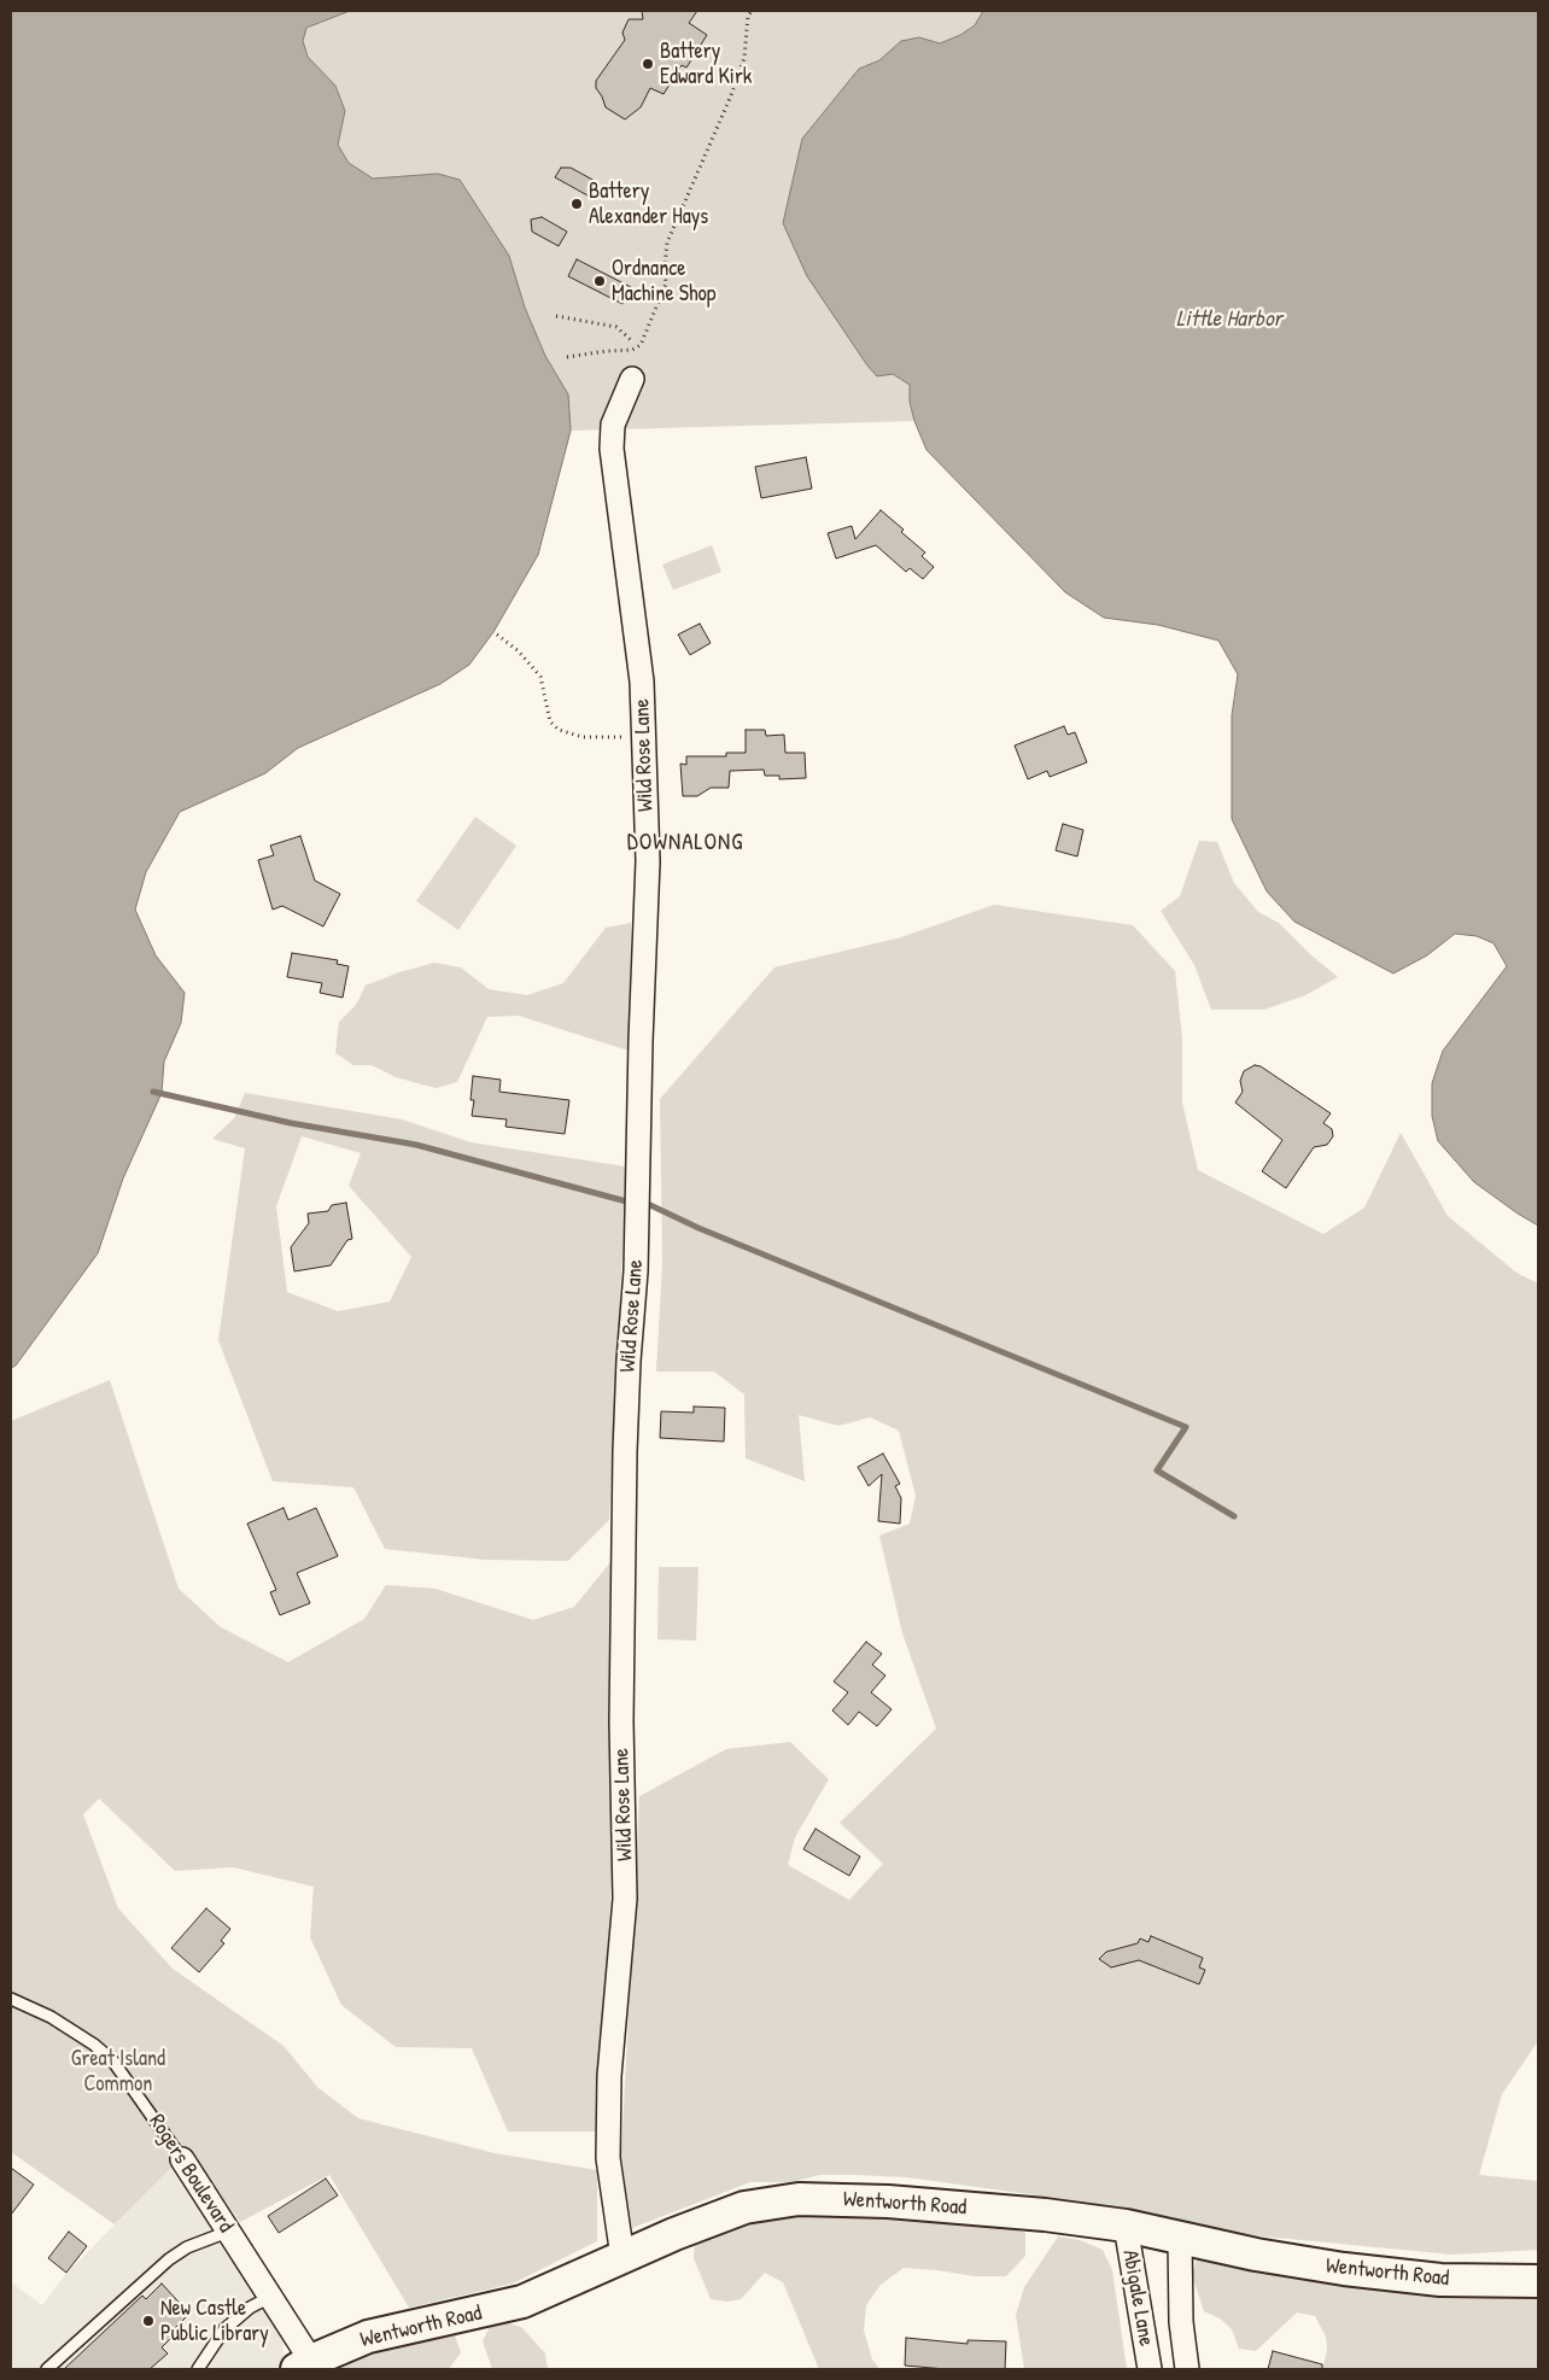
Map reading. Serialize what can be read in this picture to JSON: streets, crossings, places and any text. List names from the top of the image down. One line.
{"streets":{"main road":["Wentworth Road"],"street":["Wild Rose Lane","Rogers Boulevard","Abigale Lane"]},"crossings":[["Wild Rose Lane","Wentworth Road"],["Rogers Boulevard","Wentworth Road"],["Wentworth Road","Abigale Lane"]],"districts":["DOWNALONG"],"water":["Little Harbor"],"parks":["Great Island Common"],"places":["Battery Edward Kirk","Battery Alexander Hays","Ordnance Machine Shop","New Castle Public Library"]}
